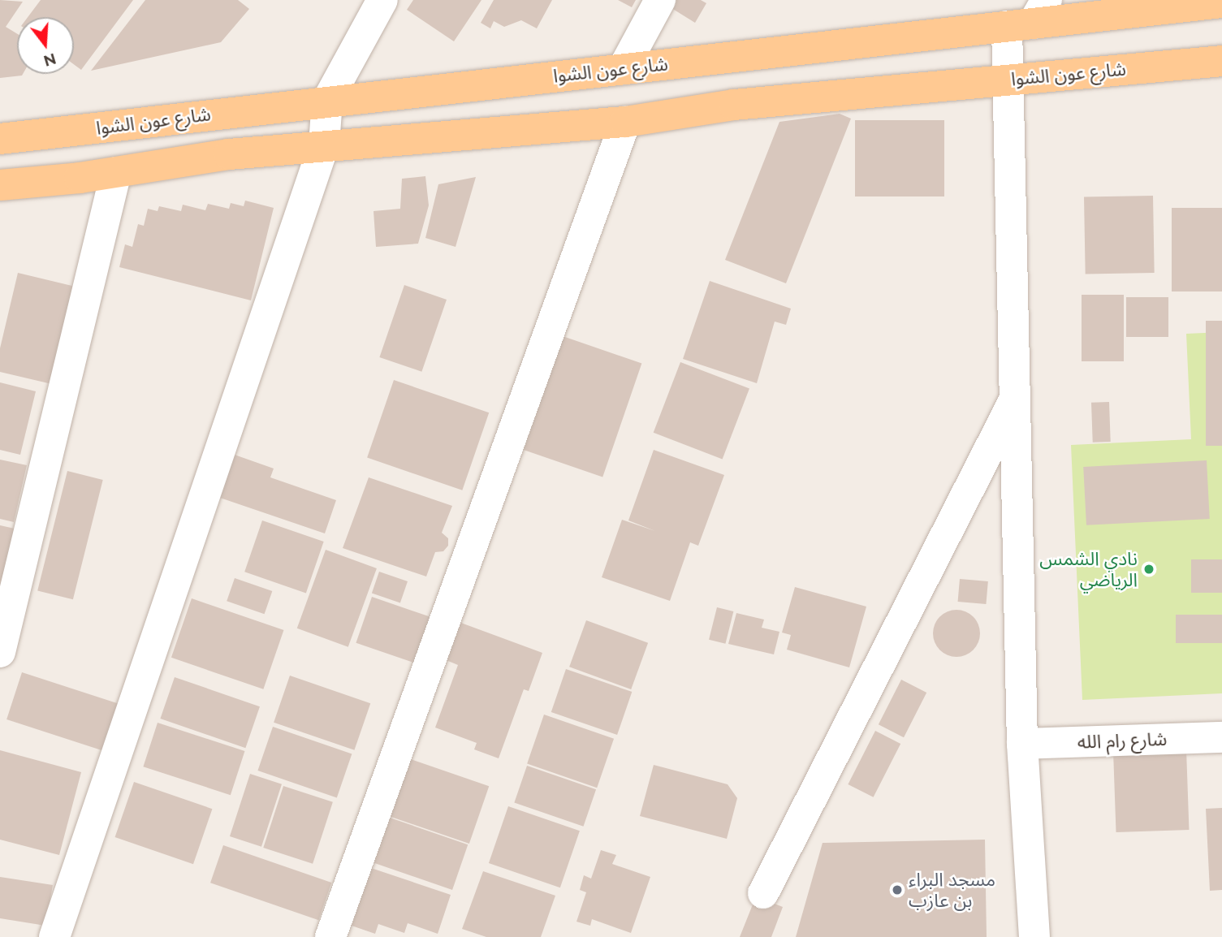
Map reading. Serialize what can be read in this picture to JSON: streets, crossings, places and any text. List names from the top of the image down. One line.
{"streets":{"main road":["شارع عون الشوا"],"street":["شارع رام الله"]},"places":["نادي الشمس الرياضي","مسجد البراء بن عازب"],"north":"bottom"}
